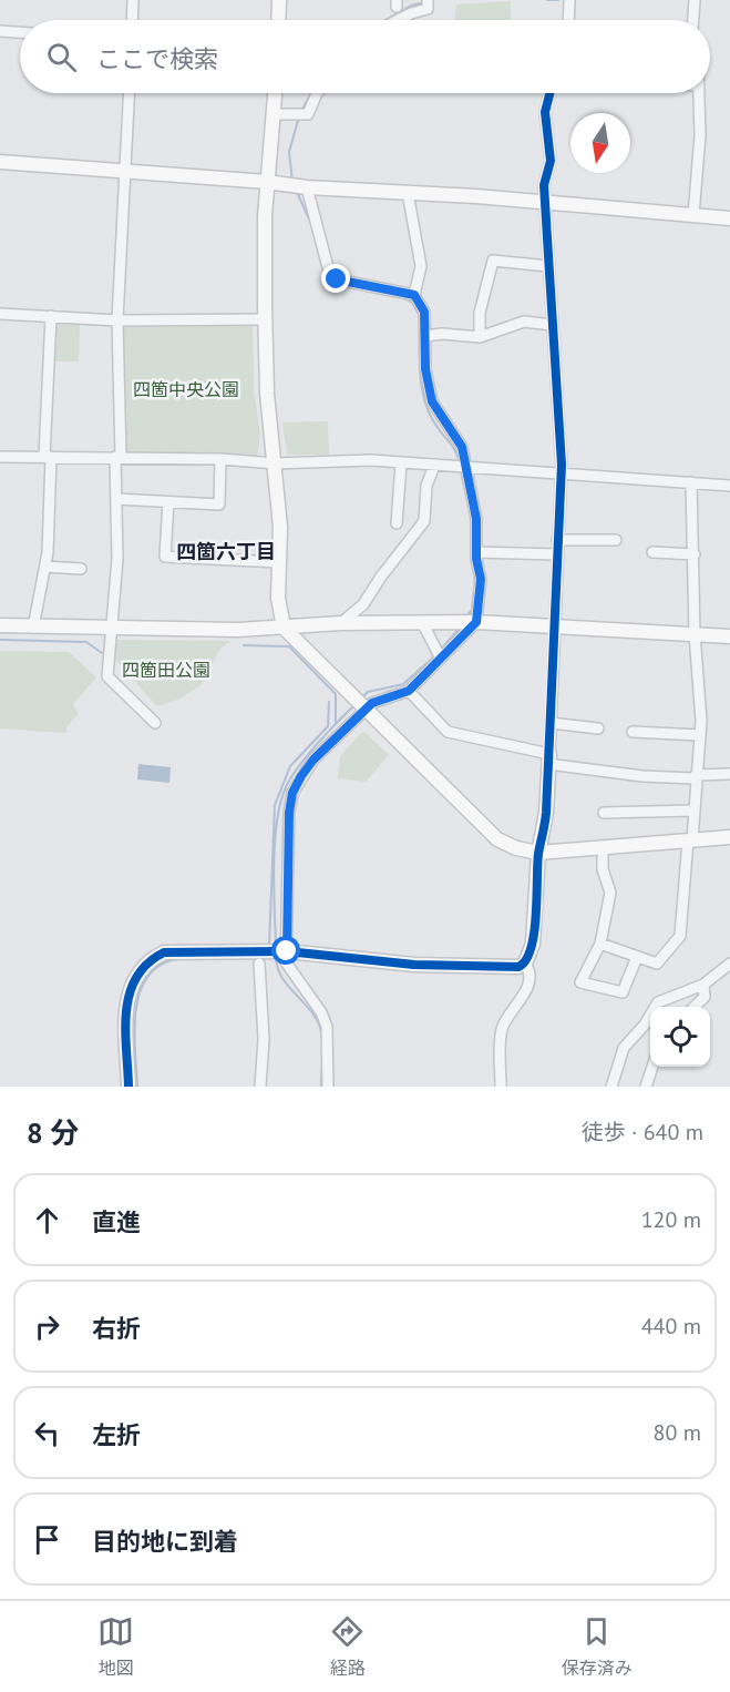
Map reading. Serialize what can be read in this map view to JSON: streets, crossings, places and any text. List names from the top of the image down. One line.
{"districts":["四箇六丁目"],"parks":["四箇中央公園","四箇田公園"],"north":"bottom","page":{"search":"ここで検索","heading":["8 分","徒歩 · 640 m"],"list":[["直進","120 m"],["右折","440 m"],["左折","80 m"],"目的地に到着"],"nav":["地図","経路","保存済み"]}}
